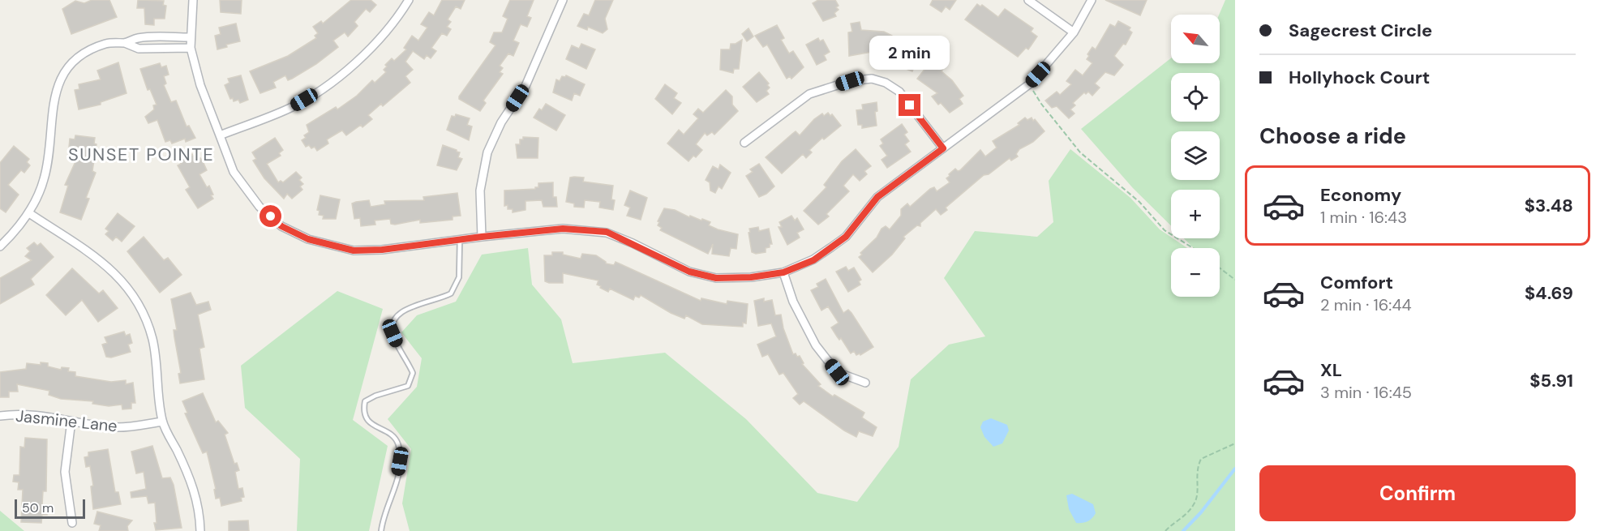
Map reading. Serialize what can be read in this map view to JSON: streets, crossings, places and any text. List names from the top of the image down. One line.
{"streets":{"street":["Jasmine Lane"]},"districts":["SUNSET POINTE"],"scale_bar":"50 m","north":"top left","page":{"banner":["Sagecrest Circle","Hollyhock Court"],"map_buttons":["+","−"],"bubble":"2 min","heading":"Choose a ride","list":[{"name":"Economy","note":"1 min · 16:43","value":"$3.48"},{"name":"Comfort","note":"2 min · 16:44","value":"$4.69"},{"name":"XL","note":"3 min · 16:45","value":"$5.91"}],"buttons":"Confirm","scale":"50 m"}}
